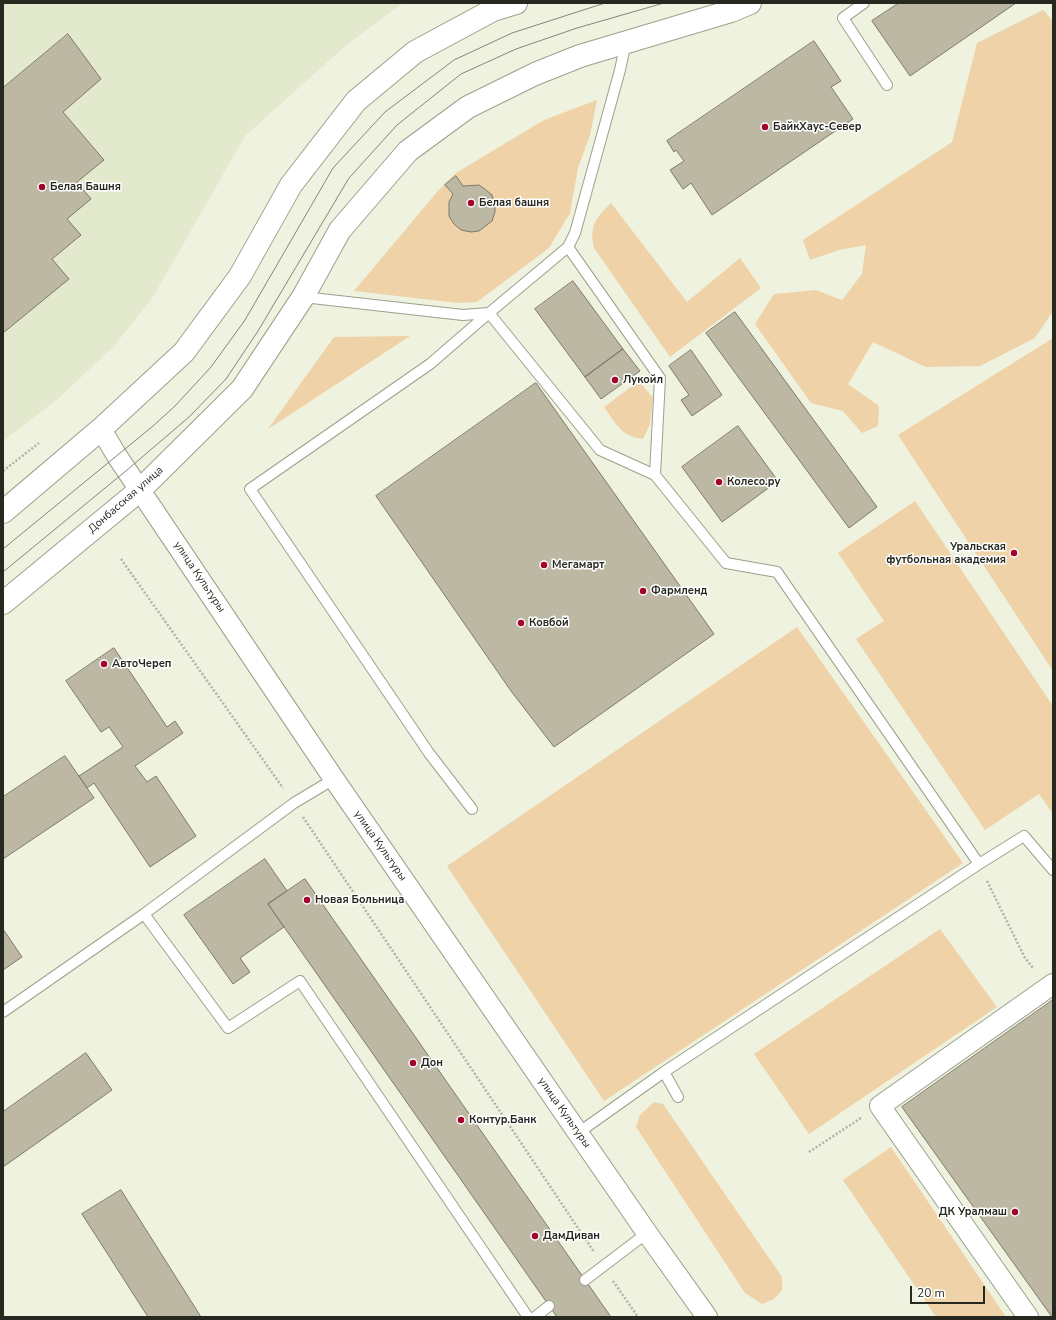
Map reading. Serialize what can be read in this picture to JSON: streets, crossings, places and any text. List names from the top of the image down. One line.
{"streets":{"main road":["Донбасская улица"],"street":["улица Культуры"]},"crossings":[["Донбасская улица","улица Культуры"]],"places":["БайкХаус-Север","Белая Башня","Белая башня","Лукойл","Колесо.ру","Уральская футбольная академия","Мегамарт","Фармленд","Ковбой","АвтоЧереп","Новая Больница","Дон","Контур.Банк","ДК Уралмаш","ДамДиван"],"scale_bar":"20 m"}
